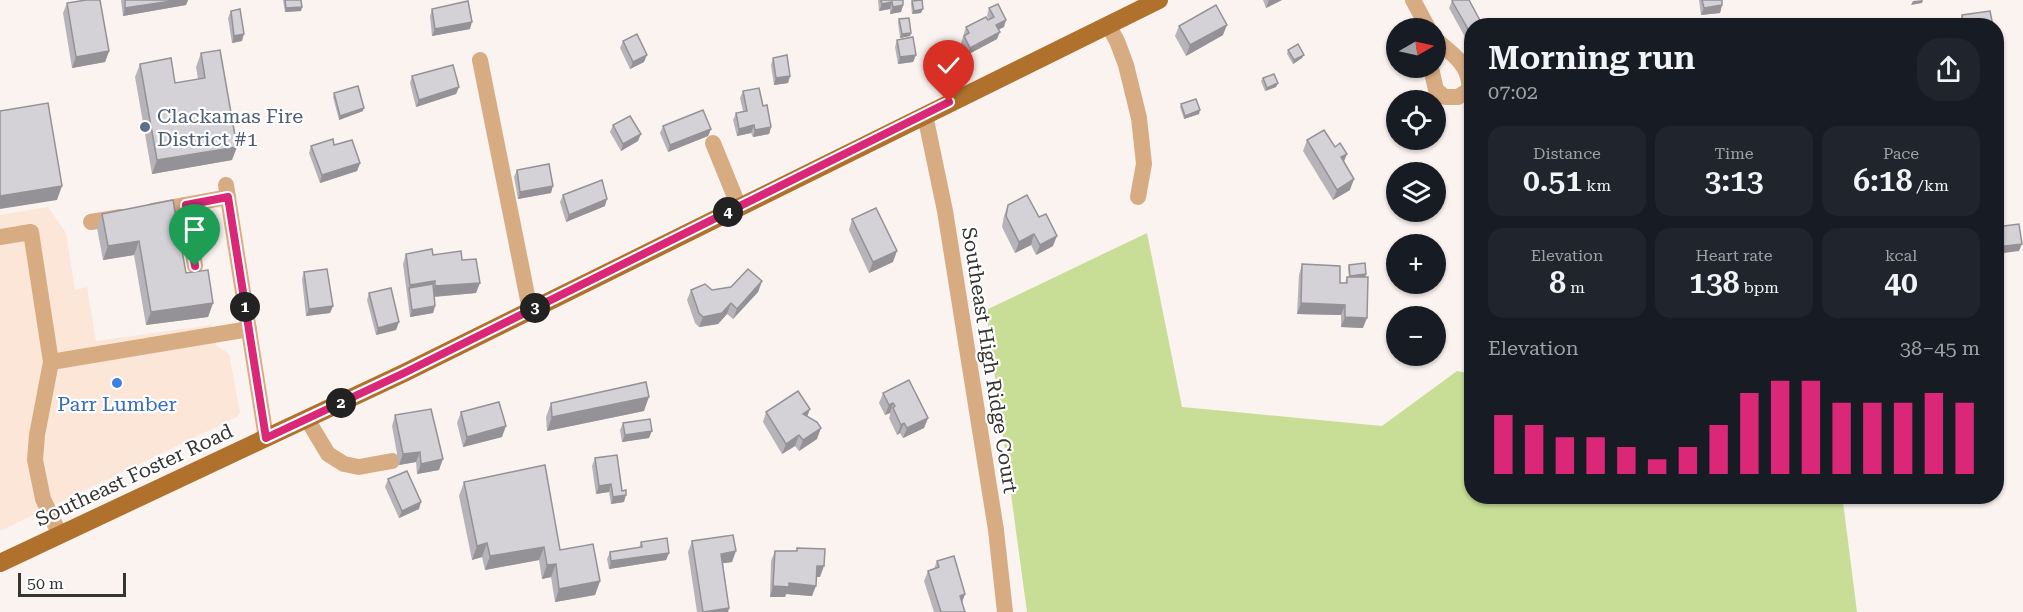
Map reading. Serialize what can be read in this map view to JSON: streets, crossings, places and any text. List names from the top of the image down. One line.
{"streets":{"main road":["Southeast Foster Road"],"street":["Southeast High Ridge Court"]},"crossings":[["Southeast High Ridge Court","Southeast Foster Road"]],"places":["Clackamas Fire District #1","Parr Lumber"],"scale_bar":"50 m","north":"right","page":{"map_buttons":["+","−"],"heading":["Morning run","07:02"],"stats":[["Distance","0.51 km"],["Time","3:13"],["Pace","6:18 /km"],["Elevation","8 m"],["Heart rate","138 bpm"],["kcal","40"]],"pins":["4","1","3","2"],"chart":["Elevation","38–45 m"],"scale":"50 m"}}
